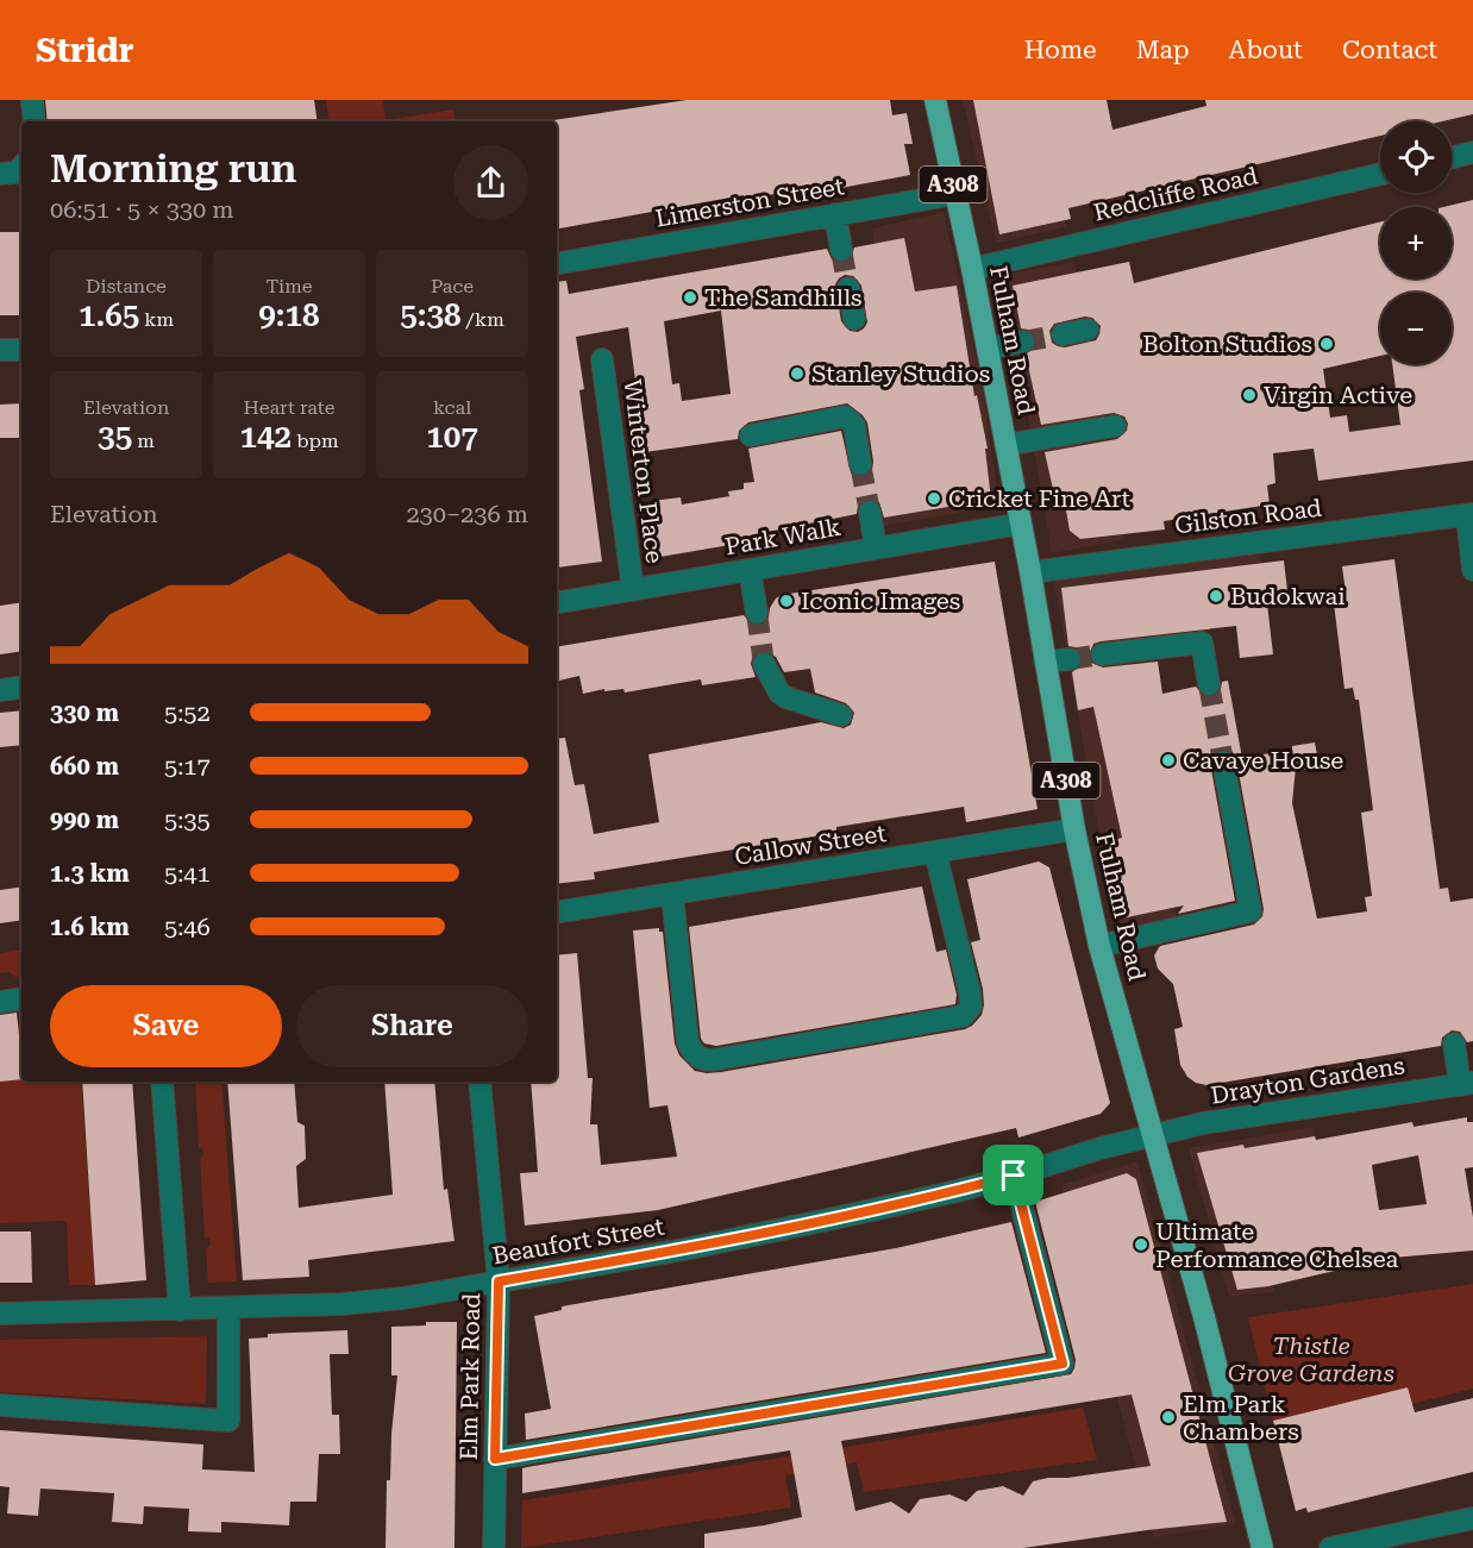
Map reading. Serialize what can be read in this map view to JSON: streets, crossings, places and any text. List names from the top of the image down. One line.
{"streets":{"main road":["A308","Fulham Road"],"street":["Redcliffe Road","Limerston Street","Winterton Place","Gilston Road","Park Walk","Callow Street","Drayton Gardens","Beaufort Street","Elm Park Road"]},"crossings":[["Redcliffe Road","Fulham Road"],["Limerston Street","Fulham Road"],["Fulham Road","Gilston Road"],["Fulham Road","Park Walk"],["Fulham Road","Callow Street"],["Fulham Road","Drayton Gardens"],["Fulham Road","Beaufort Street"],["Winterton Place","Park Walk"],["Drayton Gardens","Beaufort Street"],["Beaufort Street","Elm Park Road"]],"parks":["Thistle Grove Gardens"],"places":["The Sandhills","Bolton Studios","Stanley Studios","Virgin Active","Cricket Fine Art","Budokwai","Iconic Images","Cavaye House","Ultimate Performance Chelsea","Elm Park Chambers"],"page":{"header":"Stridr","nav":["Home","Map","About","Contact"],"map_buttons":["+","−"],"heading":["Morning run","06:51 · 5 × 330 m"],"stats":[["Distance","1.65 km"],["Time","9:18"],["Pace","5:38 /km"],["Elevation","35 m"],["Heart rate","142 bpm"],["kcal","107"]],"chart":["Elevation","230–236 m"],"list":[{"name":"330 m","note":"5:52"},{"name":"660 m","note":"5:17"},{"name":"990 m","note":"5:35"},{"name":"1.3 km","note":"5:41"},{"name":"1.6 km","note":"5:46"}],"buttons":["Save","Share"]}}
